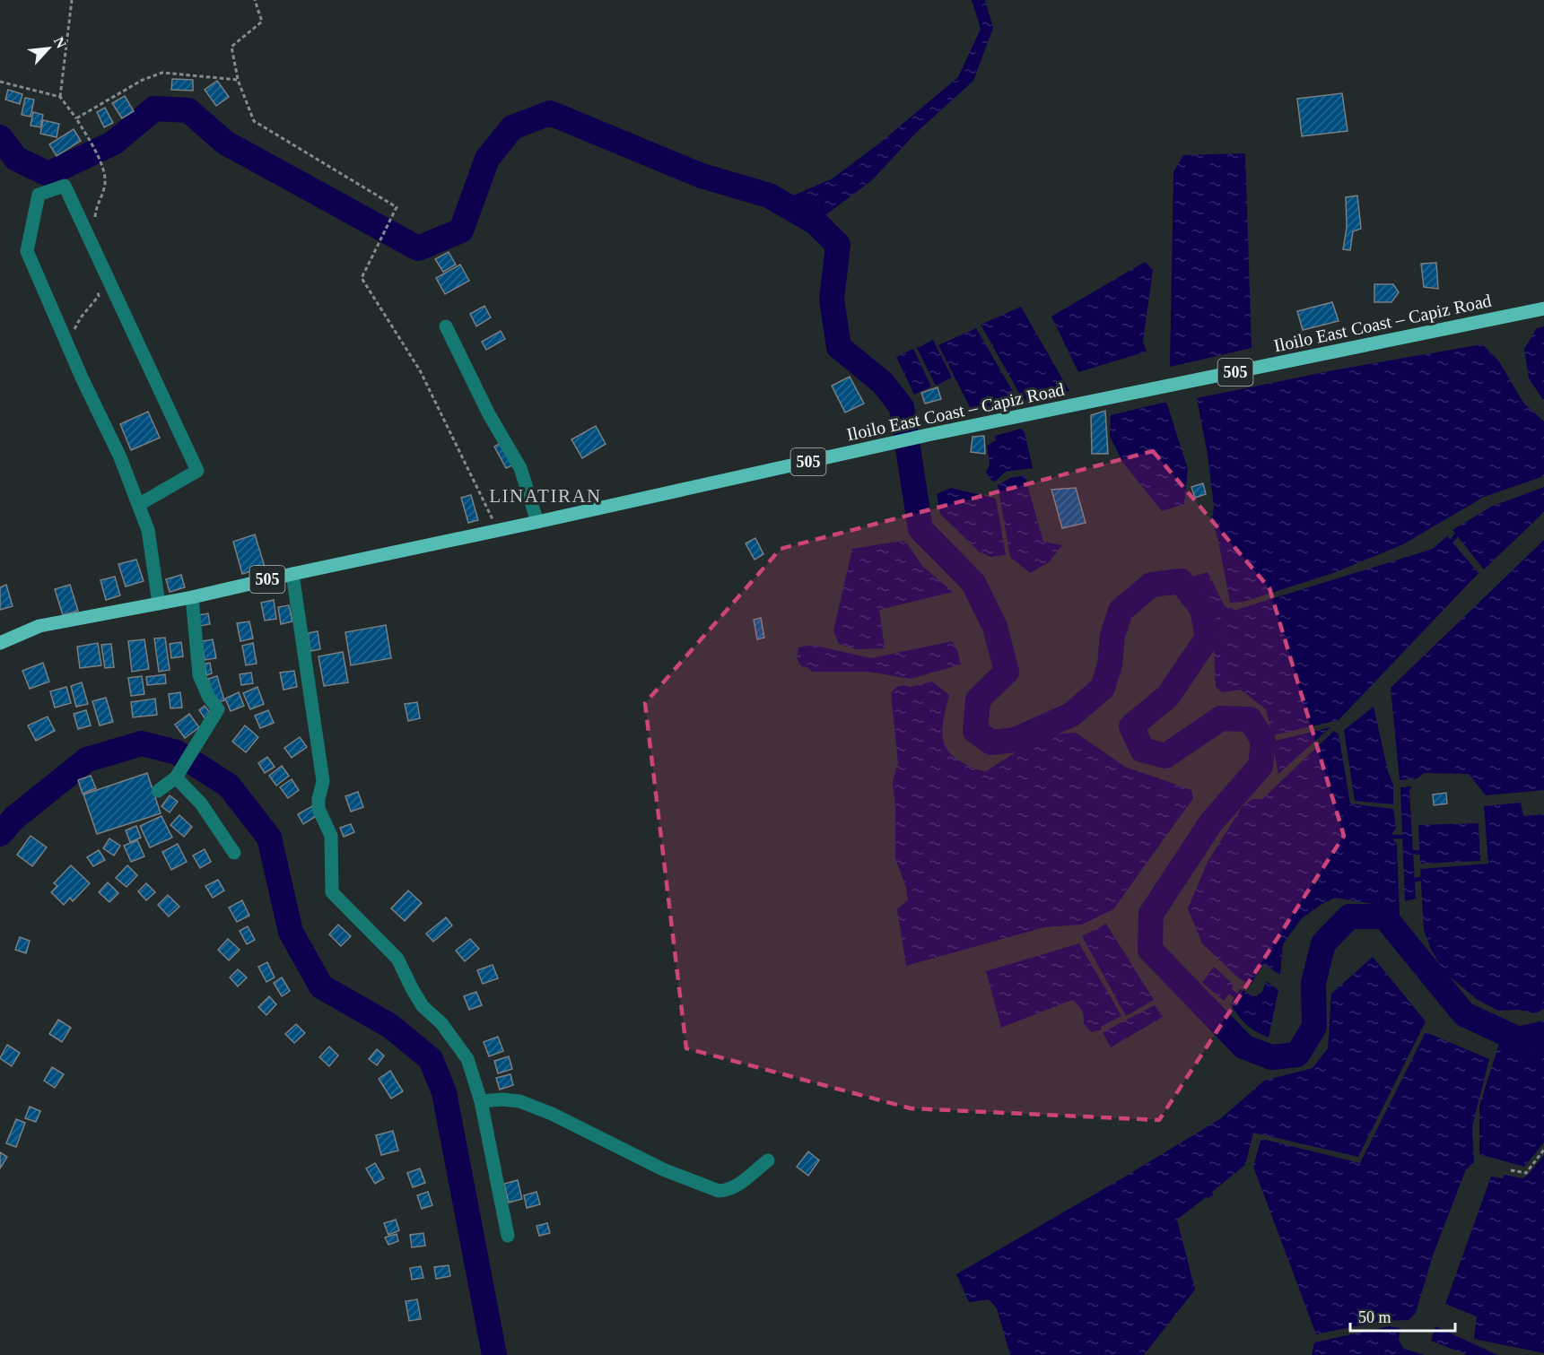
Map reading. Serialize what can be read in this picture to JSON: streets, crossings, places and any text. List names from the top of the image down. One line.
{"streets":{"main road":["Iloilo East Coast – Capiz Road","505"]},"districts":["LINATIRAN"],"scale_bar":"50 m","north":"top right"}
